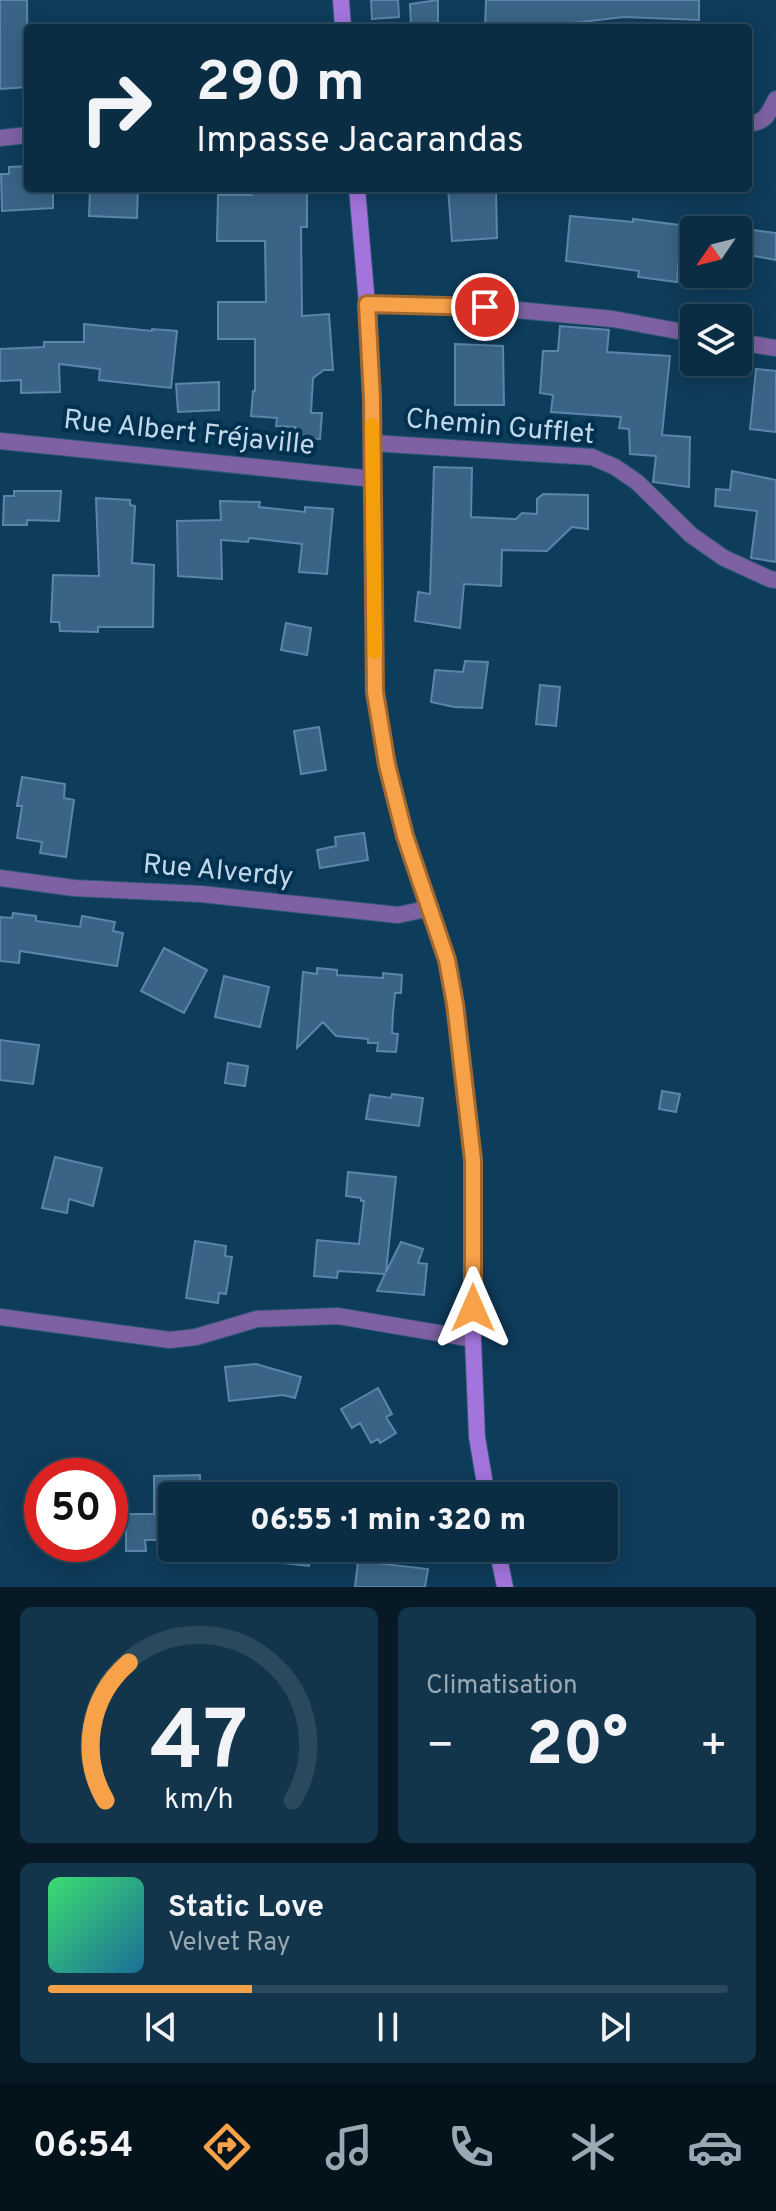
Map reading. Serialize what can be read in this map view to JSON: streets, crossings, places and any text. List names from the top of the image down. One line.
{"streets":{"street":["Chemin Gufflet","Rue Albert Fréjaville","Rue Alverdy"]},"north":"bottom left","page":{"turn":["290 m","Impasse Jacarandas"],"limit":"50","trip":"06:55 · 1 min · 320 m","tile":"Climatisation","heat":["−","20°","+"],"song":["Static Love","Velvet Ray"],"tabs":"06:54","gauge":["47","km/h"]}}
